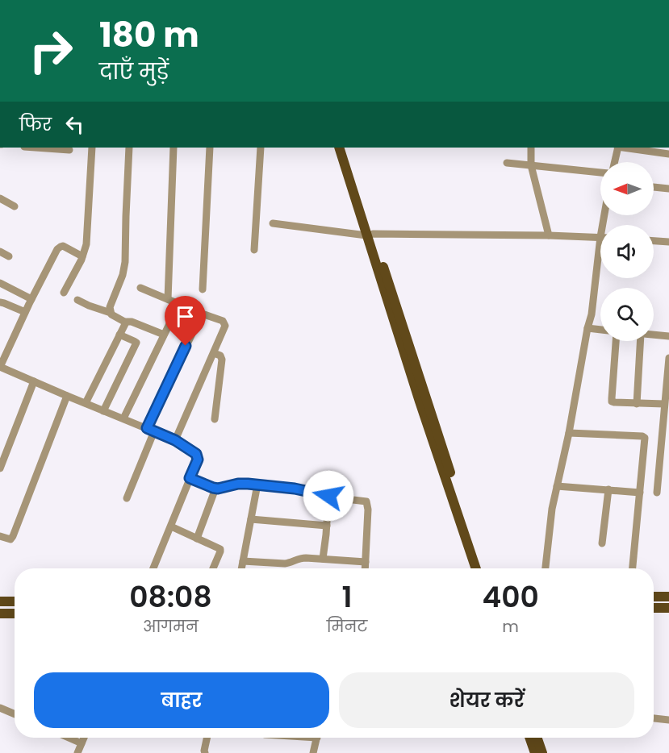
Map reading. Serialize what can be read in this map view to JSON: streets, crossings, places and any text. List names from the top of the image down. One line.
{"north":"left","page":{"turn":["180 m","दाएँ मुड़ें"],"then":"फिर","eta":["08:08","आगमन","1","मिनट","400","m"],"buttons":["बाहर","शेयर करें"]}}
